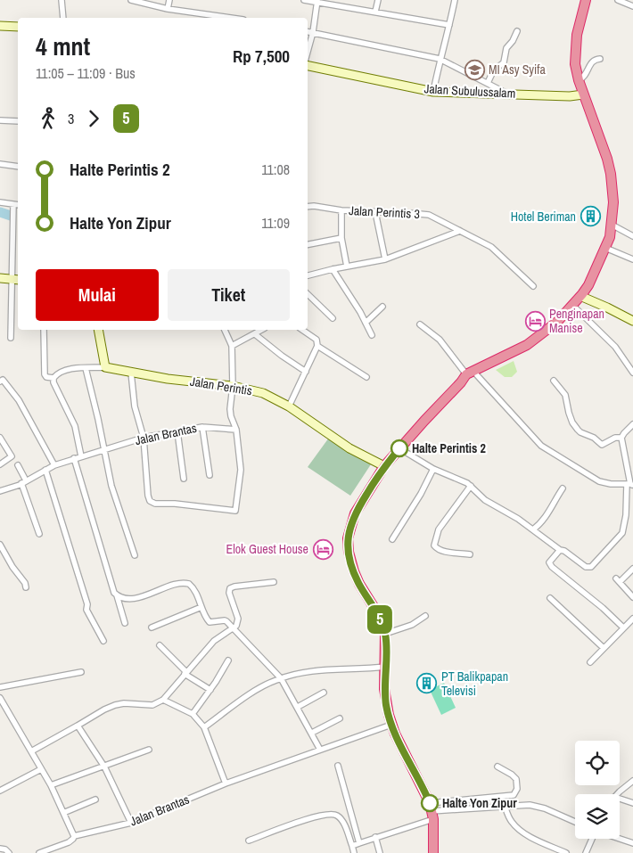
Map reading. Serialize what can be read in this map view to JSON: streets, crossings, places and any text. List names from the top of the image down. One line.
{"streets":{"street":["Jalan Subulussalam","Jalan Perintis 3","Jalan Perintis","Jalan Brantas"]},"places":{"school or university":["MI Asy Syifa"],"building":["Hotel Beriman","PT Balikpapan Televisi"],"hotel":["Penginapan Manise","Elok Guest House"],"other":["Halte Perintis 2","Halte Yon Zipur"]},"lines":["bus line 5"],"page":{"on_map":"5","heading":["4 mnt","11:05 – 11:09 · Bus","Rp 7,500"],"legs":["3","5"],"list":[{"name":"Halte Perintis 2","value":"11:08"},{"name":"Halte Yon Zipur","value":"11:09"}],"buttons":["Mulai","Tiket"]}}
